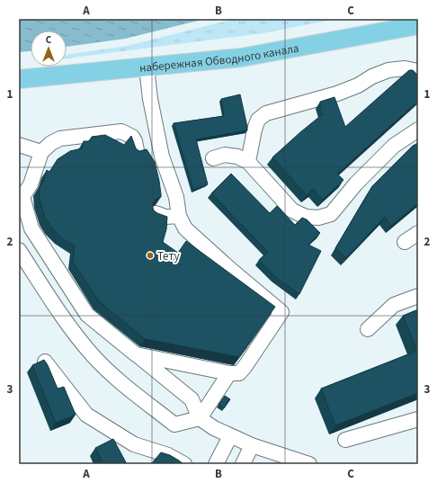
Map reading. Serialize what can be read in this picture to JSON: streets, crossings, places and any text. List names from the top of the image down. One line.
{"streets":{"main road":["набережная Обводного канала"]},"places":["Тету"],"north":"top","grid":{"columns":["A","B","C"],"rows":["1","2","3"]}}
